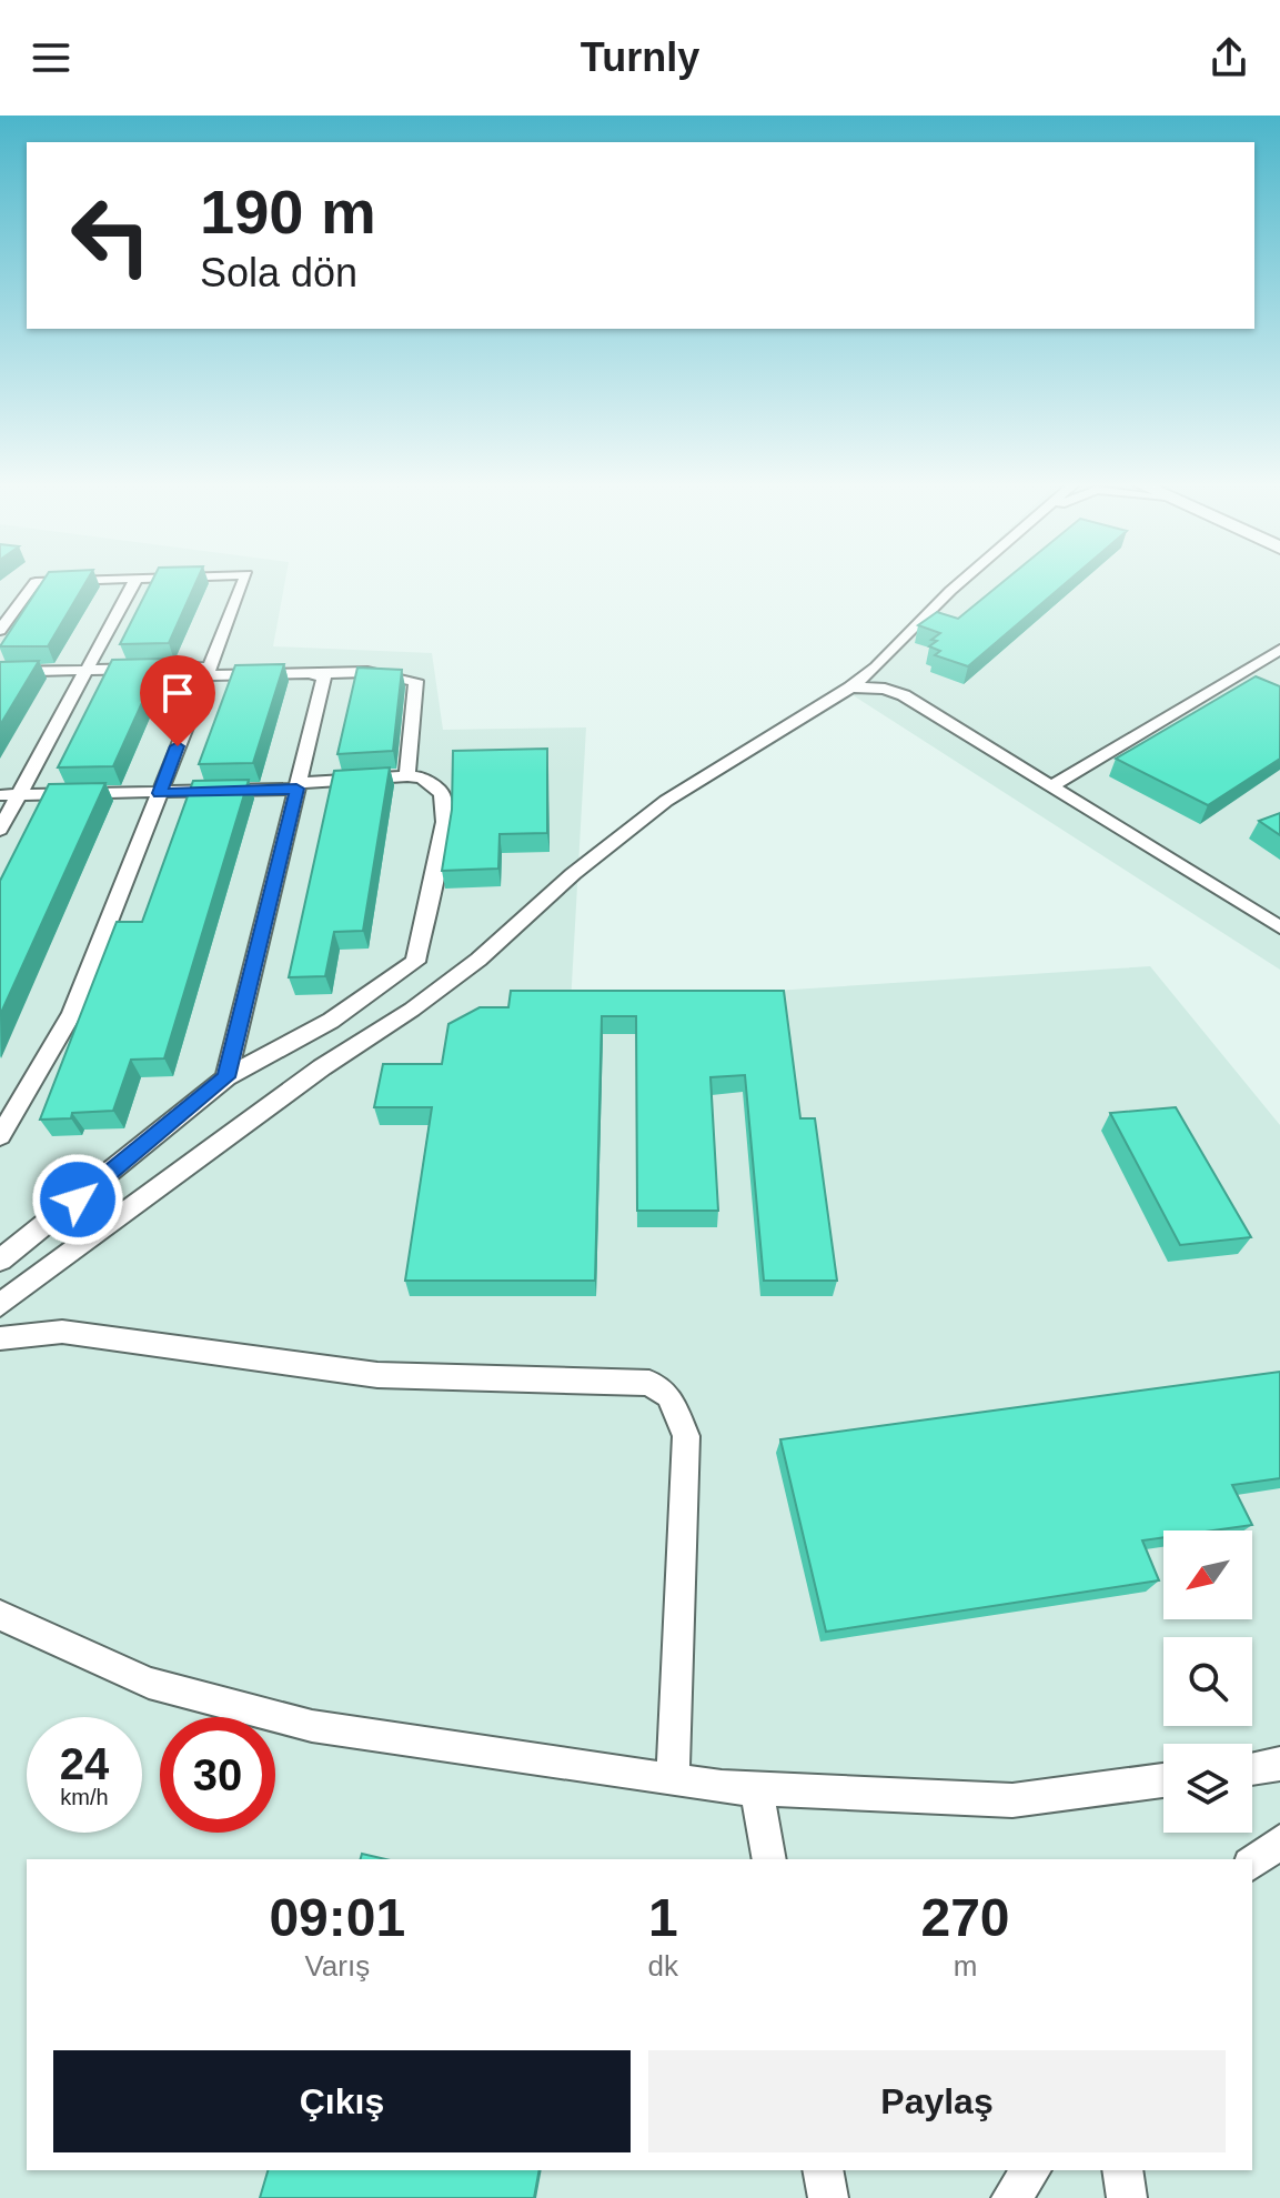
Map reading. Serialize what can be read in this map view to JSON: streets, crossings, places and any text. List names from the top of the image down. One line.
{"north":"bottom left","page":{"header":"Turnly","turn":["190 m","Sola dön"],"speed":"24 km/h","limit":"30","eta":["09:01","Varış","1","dk","270","m"],"buttons":["Çıkış","Paylaş"]}}
